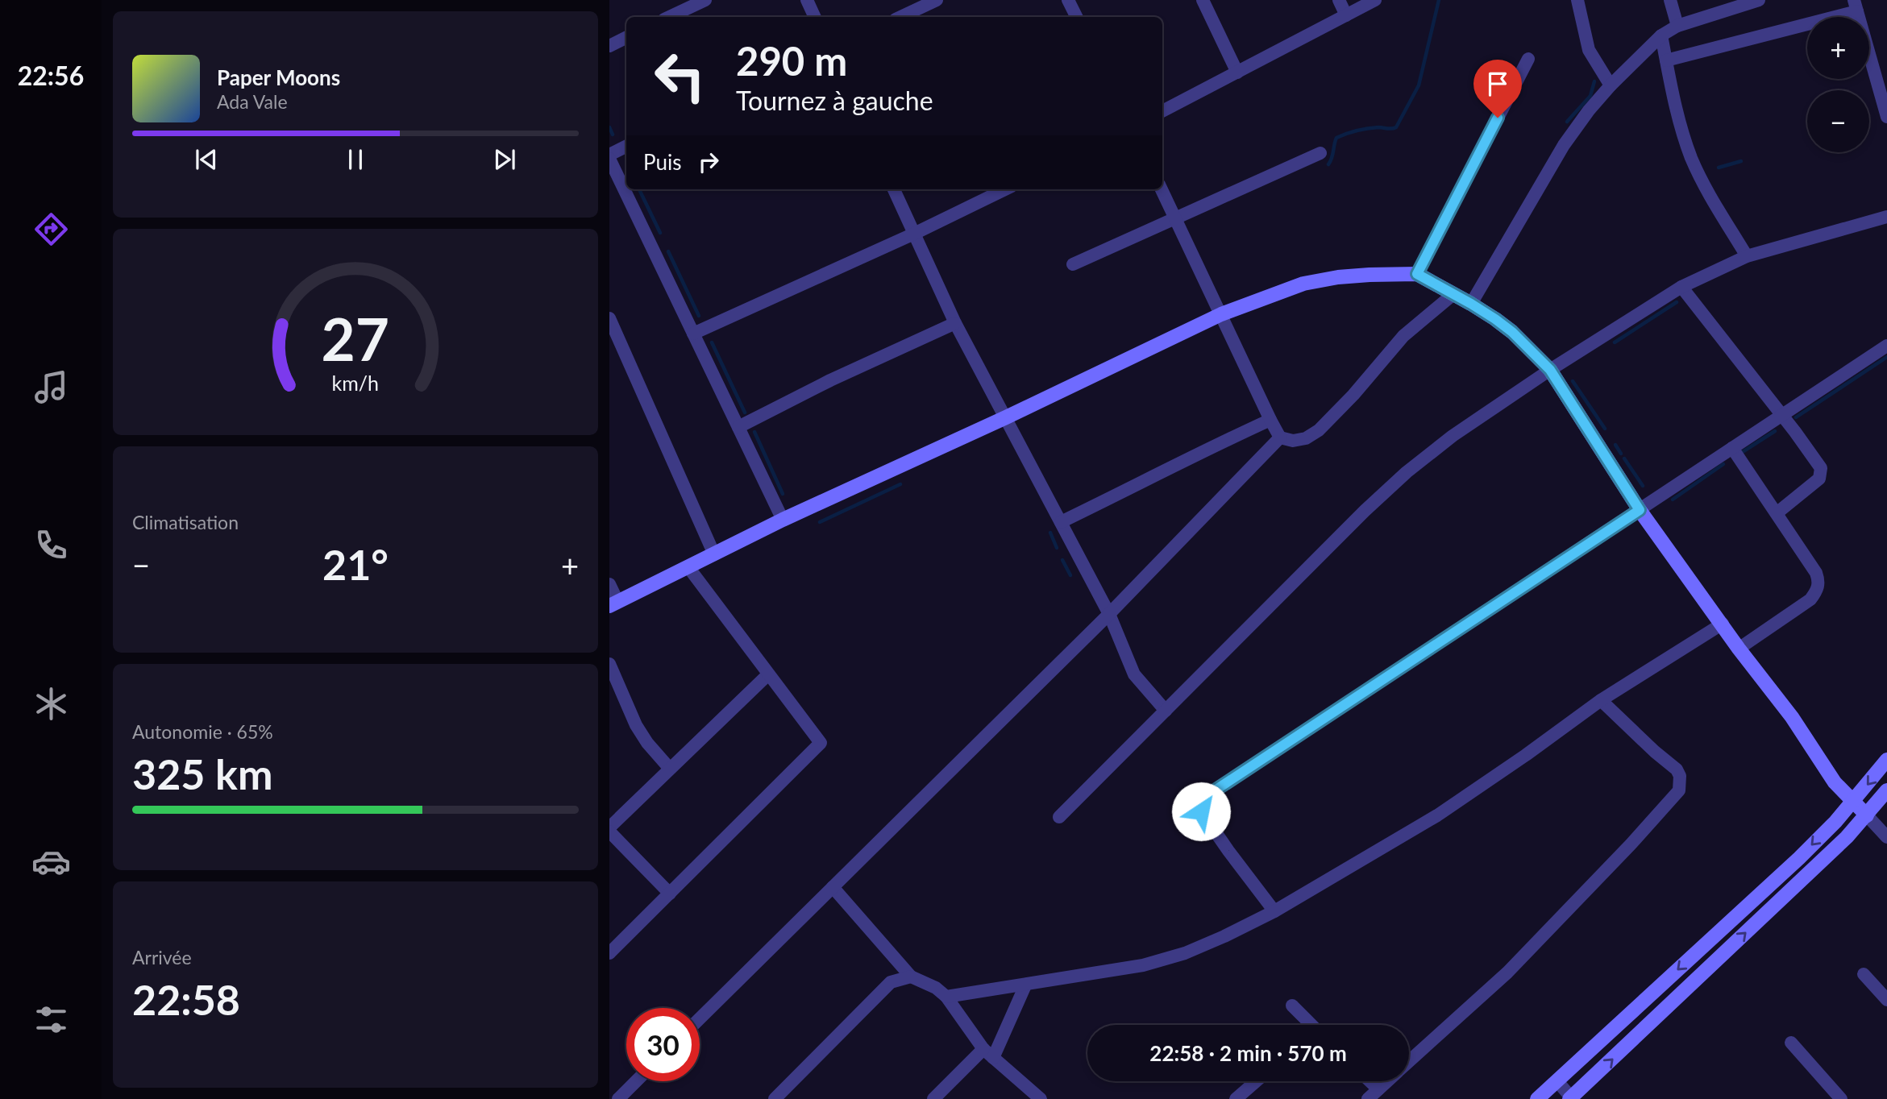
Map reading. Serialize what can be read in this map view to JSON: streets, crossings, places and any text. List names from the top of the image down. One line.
{"page":{"tabs":"22:56","map_buttons":["+","−"],"turn":["290 m","Tournez à gauche"],"song":["Paper Moons","Ada Vale"],"then":"Puis","tile":["Climatisation",["Autonomie · 65%","325 km"],["Arrivée","22:58"]],"heat":["−","21°","+"],"limit":"30","trip":"22:58 · 2 min · 570 m","gauge":["27","km/h"]}}
